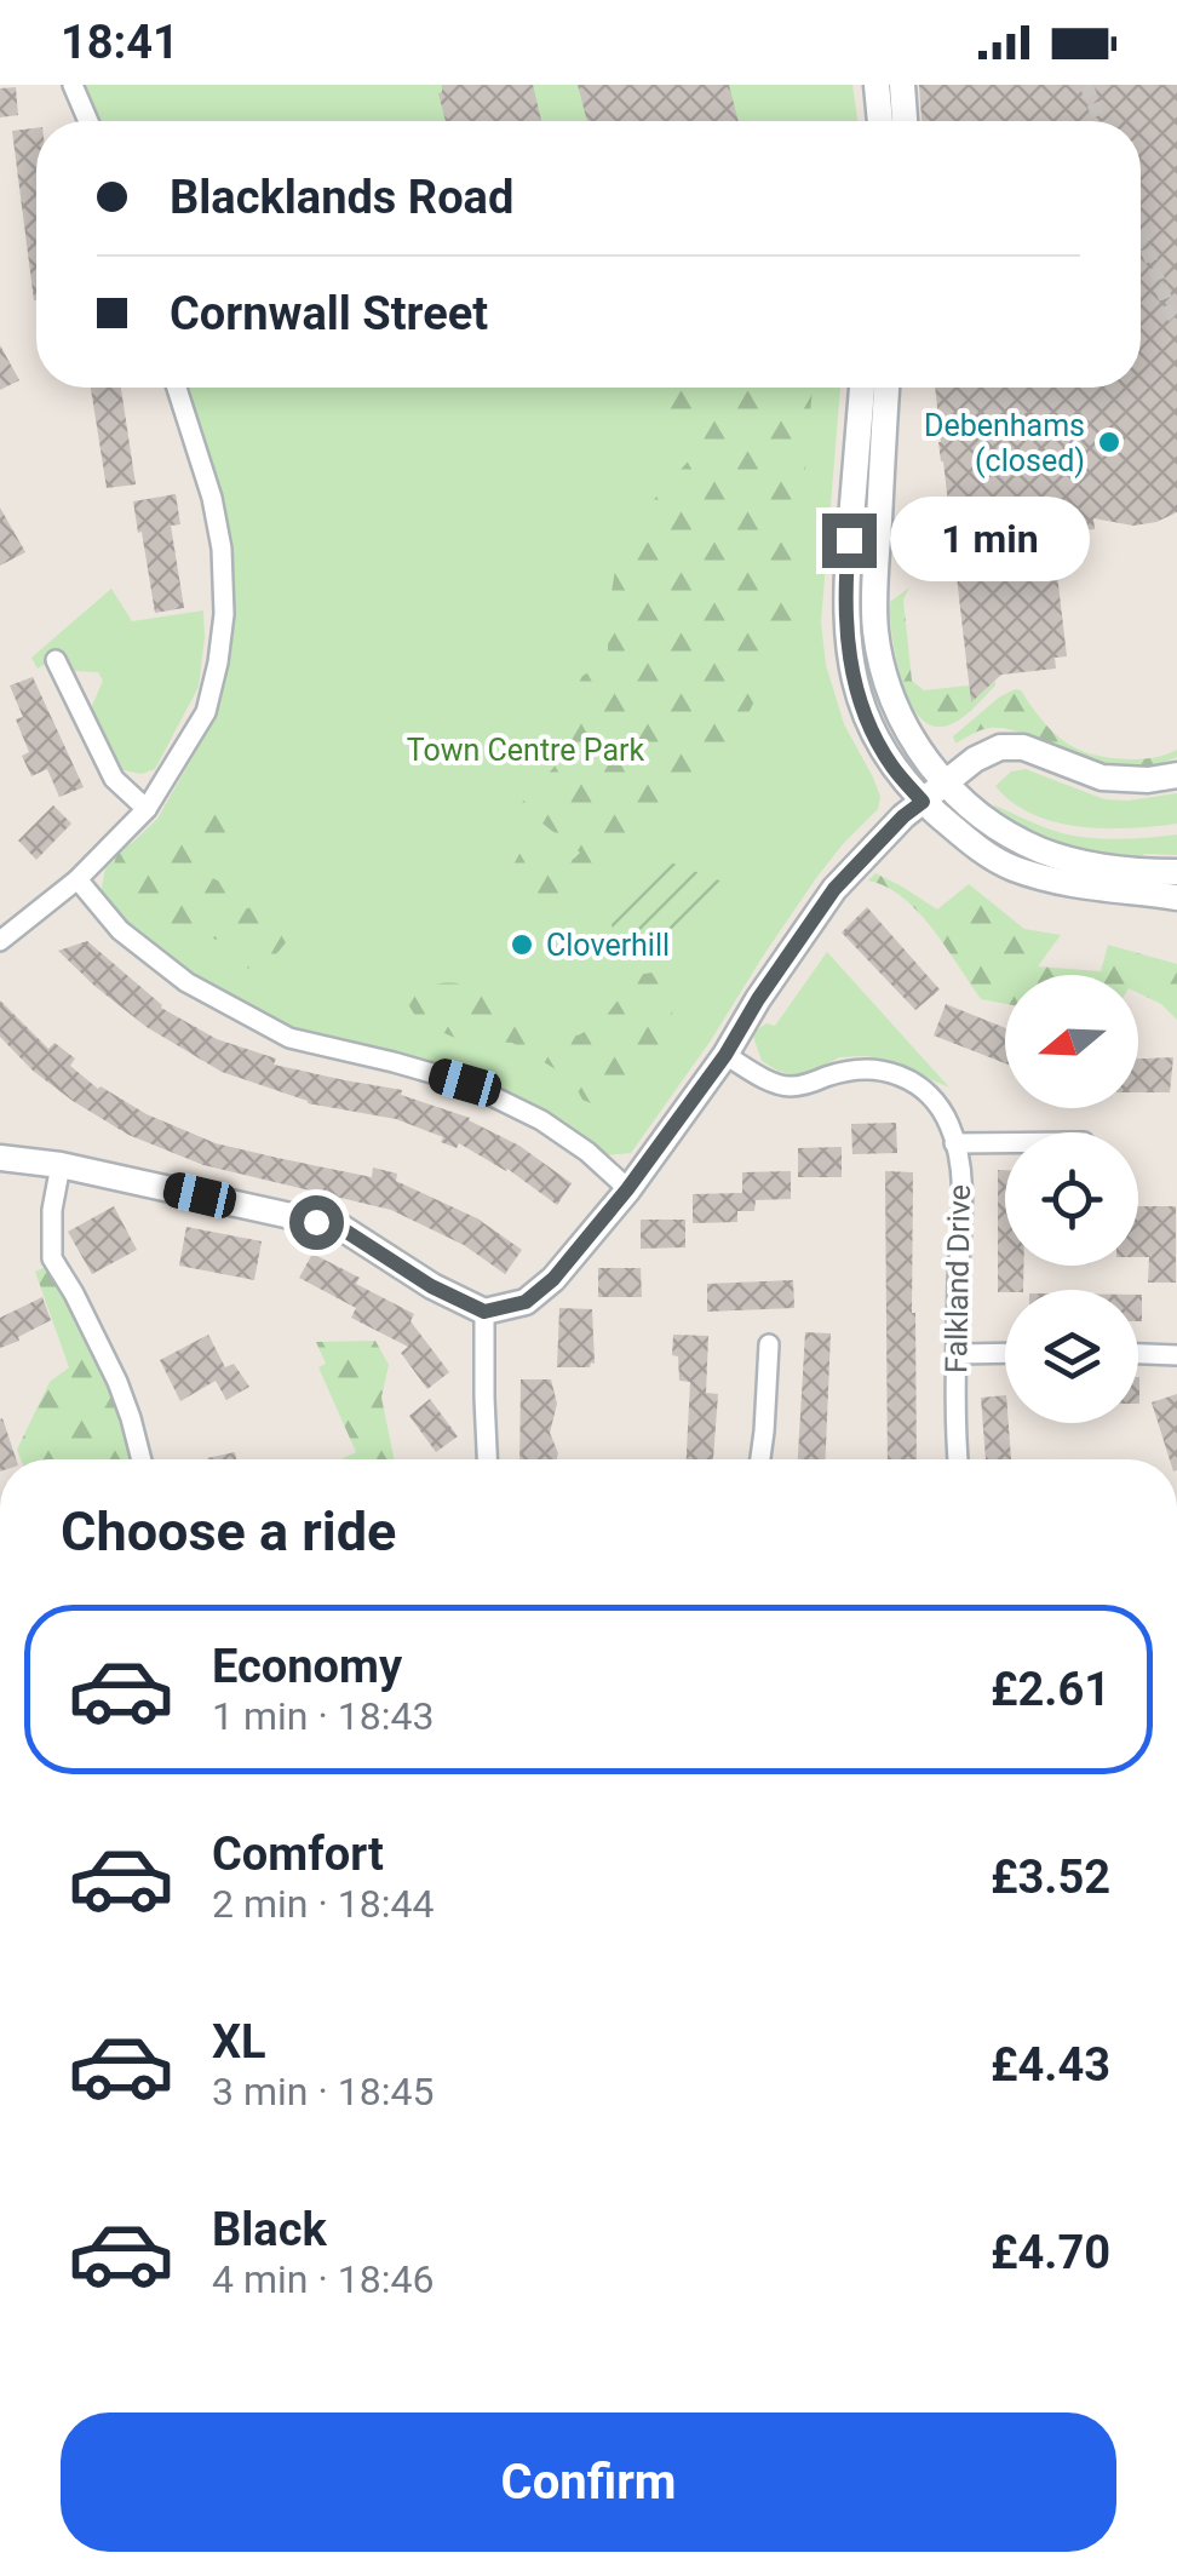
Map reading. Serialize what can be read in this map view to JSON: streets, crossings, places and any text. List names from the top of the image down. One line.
{"streets":{"street":["Falkland Drive"]},"parks":["Town Centre Park"],"places":["Debenhams (closed)","Cloverhill"],"north":"left","page":{"status":"18:41","banner":["Blacklands Road","Cornwall Street"],"bubble":"1 min","heading":"Choose a ride","list":[{"name":"Economy","note":"1 min · 18:43","value":"£2.61"},{"name":"Comfort","note":"2 min · 18:44","value":"£3.52"},{"name":"XL","note":"3 min · 18:45","value":"£4.43"},{"name":"Black","note":"4 min · 18:46","value":"£4.70"}],"buttons":"Confirm"}}
